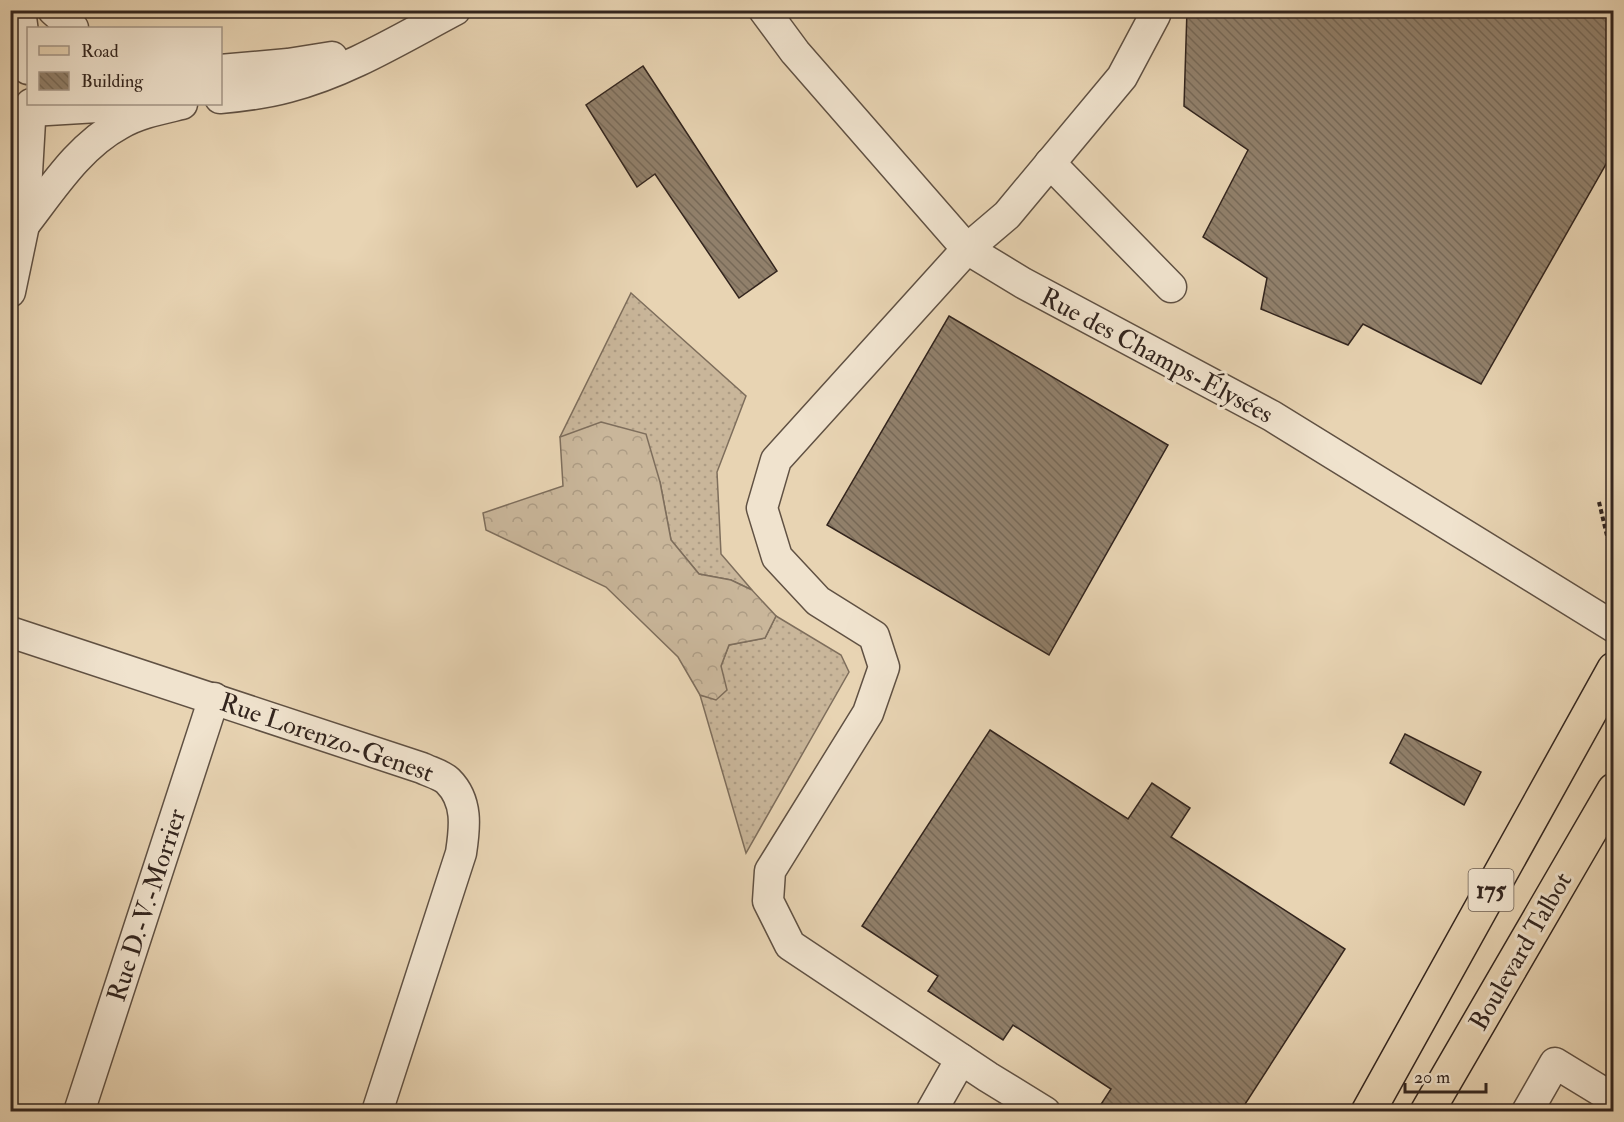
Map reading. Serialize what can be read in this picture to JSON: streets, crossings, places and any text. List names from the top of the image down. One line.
{"streets":{"main road":["175","Boulevard Talbot"],"street":["Rue des Champs-Élysées","Rue Lorenzo-Genest","Rue D.-V.-Morrier"]},"crossings":[["Rue Lorenzo-Genest","Rue D.-V.-Morrier"]],"legend":["Road","Building"],"scale_bar":"20 m"}
